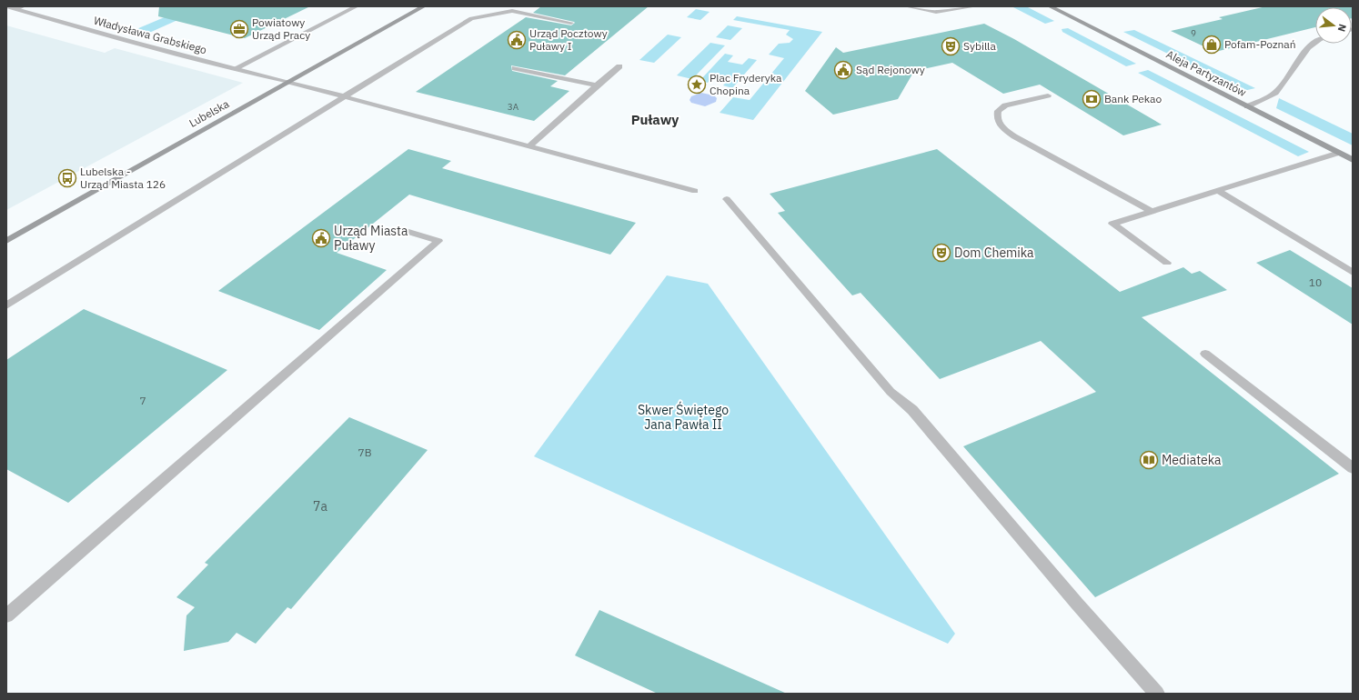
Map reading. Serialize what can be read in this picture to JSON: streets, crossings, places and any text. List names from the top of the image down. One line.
{"streets":{"main road":["Aleja Partyzantów","Lubelska"],"street":["Władysława Grabskiego"]},"crossings":[["Władysława Grabskiego","Lubelska"]],"districts":["Puławy"],"parks":["Skwer Świętego Jana Pawła II"],"places":{"office":["Powiatowy Urząd Pracy"],"public building":["Urząd Pocztowy Puławy I","Sąd Rejonowy","Urząd Miasta Puławy"],"shop":["Pofam-Poznań"],"theatre":["Sybilla","Dom Chemika"],"place":["Plac Fryderyka Chopina"],"bank":["Bank Pekao"],"bus stop":["Lubelska - Urząd Miasta 126"],"library":["Mediateka"]},"house_numbers":["9","3A","10","7","7B","7a"],"north":"right"}
